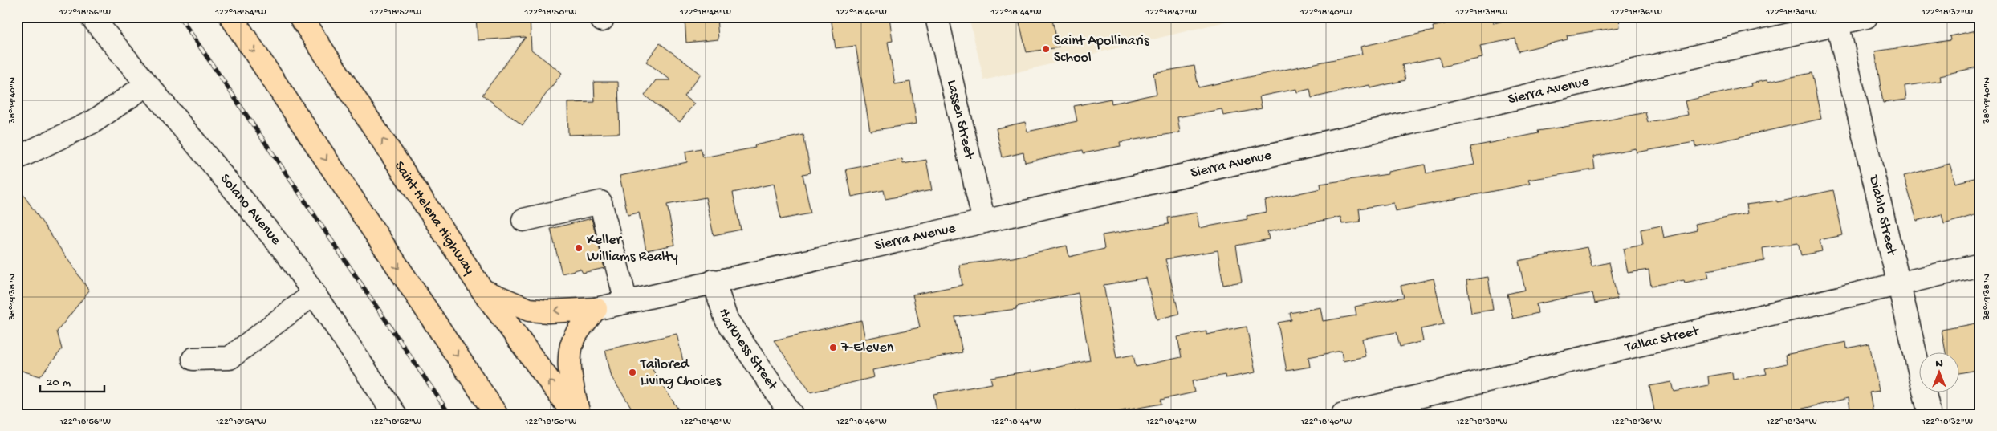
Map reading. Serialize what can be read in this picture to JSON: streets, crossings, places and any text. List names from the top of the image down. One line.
{"streets":{"highway":["Saint Helena Highway"],"street":["Sierra Avenue","Lassen Street","Solano Avenue","Diablo Street","Tallac Street","Harkness Street"]},"crossings":[["Sierra Avenue","Lassen Street"],["Sierra Avenue","Diablo Street"],["Sierra Avenue","Harkness Street"],["Diablo Street","Tallac Street"]],"places":["Saint Apollinaris School","Keller Williams Realty","7-Eleven","Tailored Living Choices"],"scale_bar":"20 m","north":"top","coordinates":["122°18'56\"W","122°18'54\"W","122°18'52\"W","122°18'50\"W","122°18'48\"W","122°18'46\"W","122°18'44\"W","122°18'42\"W","122°18'40\"W","122°18'38\"W","122°18'36\"W","122°18'34\"W","122°18'32\"W","38°19'40\"N","38°19'38\"N"]}
